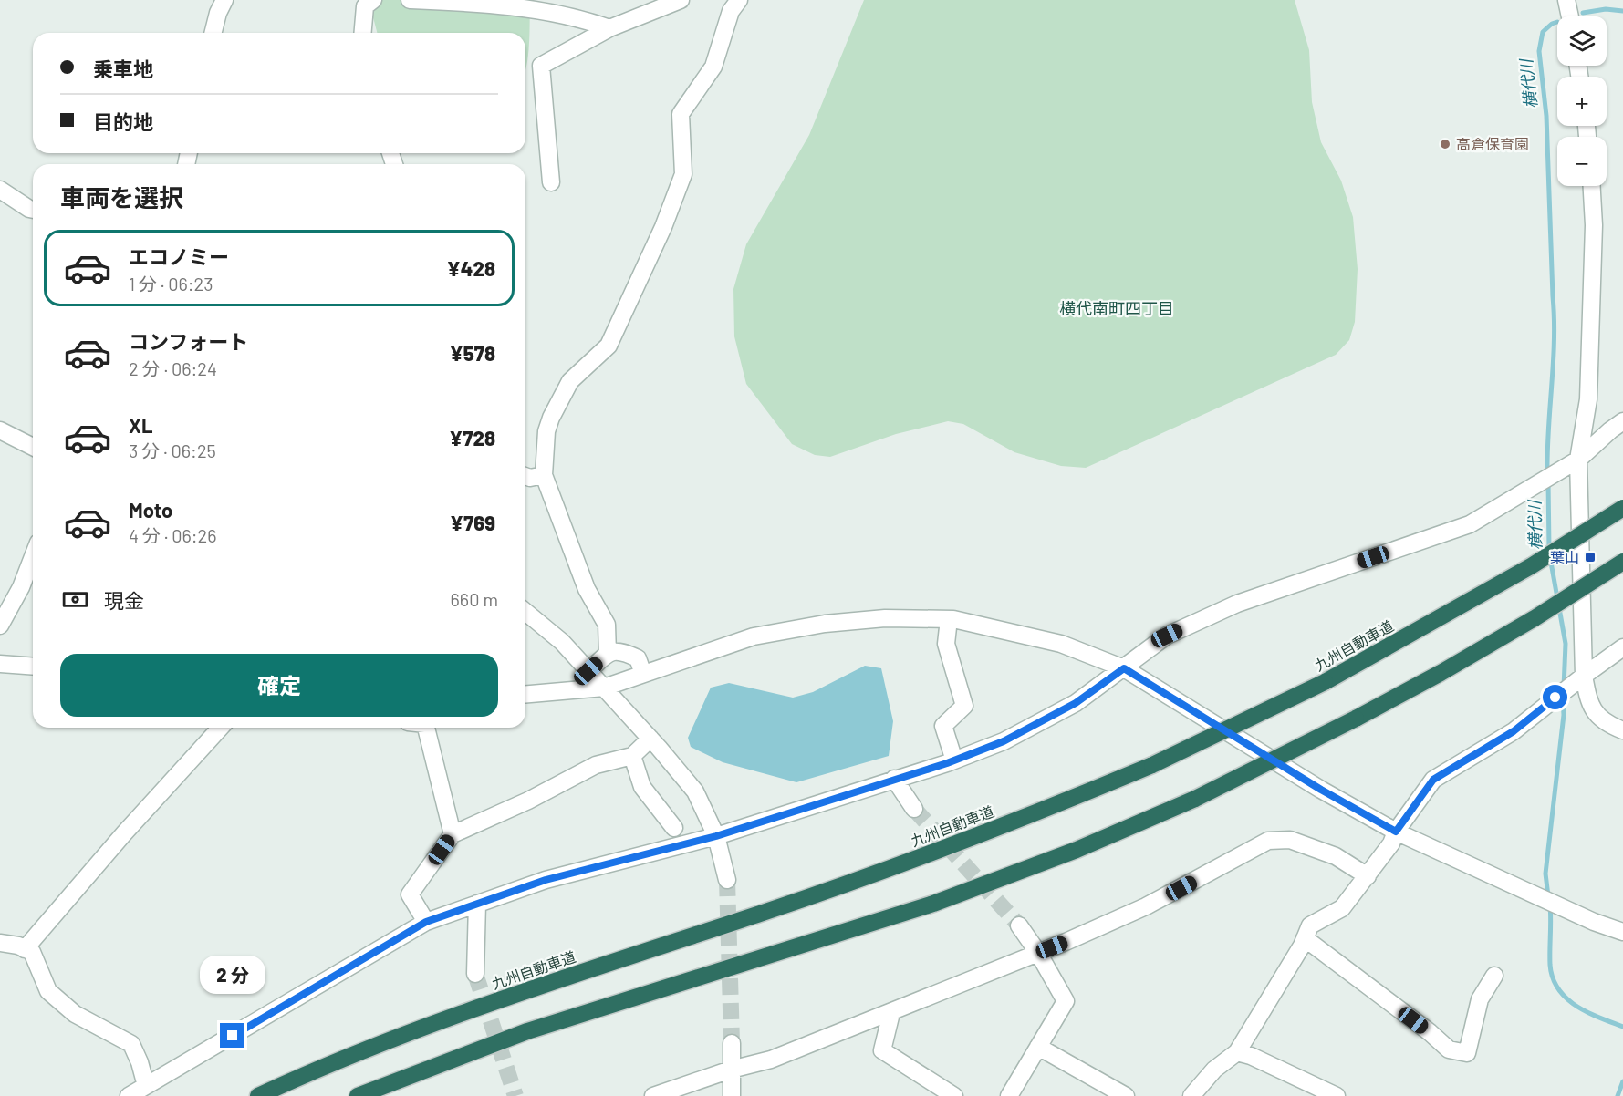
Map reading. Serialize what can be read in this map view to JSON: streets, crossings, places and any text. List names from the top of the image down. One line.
{"streets":{"highway":["九州自動車道"]},"districts":["横代南町四丁目"],"water":["横代川"],"places":{"other":["高倉保育園"],"transit":["葉山"]},"page":{"map_buttons":["+","−"],"banner":["乗車地","目的地"],"heading":"車両を選択","list":[{"name":"エコノミー","note":"1 分 · 06:23","value":"¥428"},{"name":"コンフォート","note":"2 分 · 06:24","value":"¥578"},{"name":"XL","note":"3 分 · 06:25","value":"¥728"},{"name":"Moto","note":"4 分 · 06:26","value":"¥769"}],"pay":["現金","660 m"],"buttons":"確定","bubble":"2 分"}}
